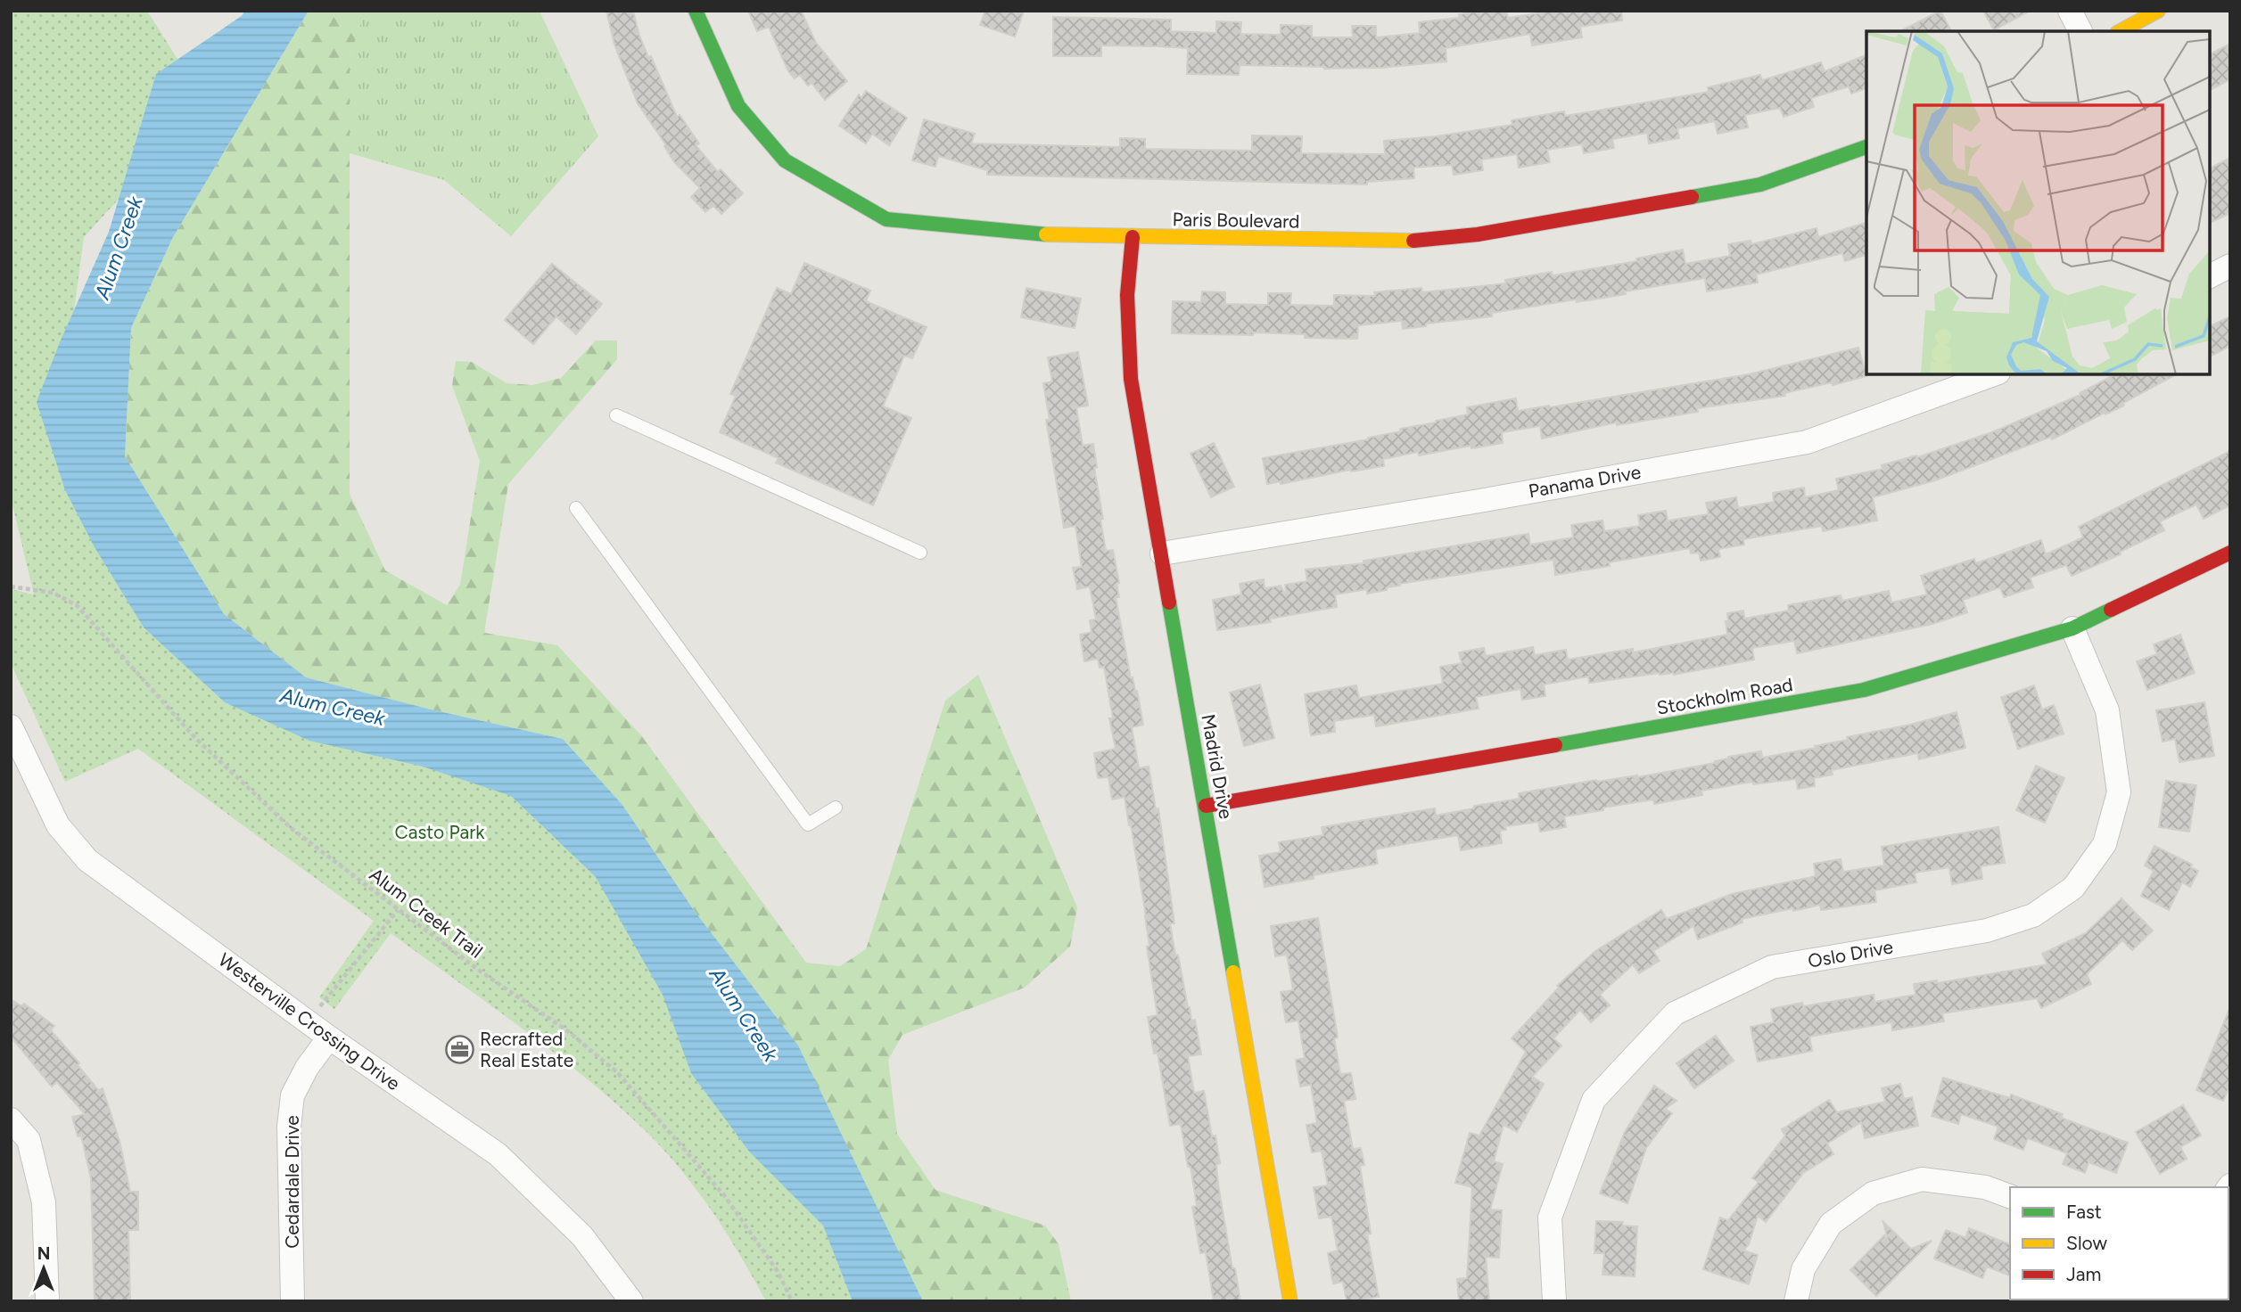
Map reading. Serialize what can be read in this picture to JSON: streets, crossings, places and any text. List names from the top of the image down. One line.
{"streets":{"street":["Paris Boulevard","Panama Drive","Stockholm Road","Madrid Drive","Oslo Drive","Westerville Crossing Drive","Cedardale Drive"],"path":["Alum Creek Trail"]},"crossings":[["Paris Boulevard","Madrid Drive"],["Panama Drive","Madrid Drive"],["Stockholm Road","Madrid Drive"],["Stockholm Road","Oslo Drive"],["Westerville Crossing Drive","Cedardale Drive"]],"water":["Alum Creek"],"parks":["Casto Park"],"places":{"office":["Recrafted Real Estate"]},"legend":["Fast","Slow","Jam"],"north":"top"}
